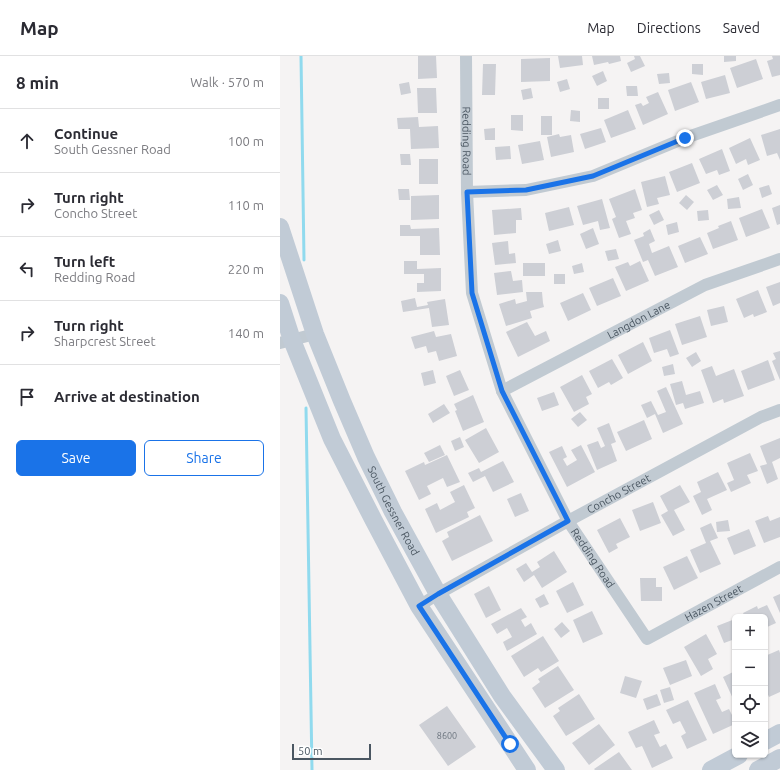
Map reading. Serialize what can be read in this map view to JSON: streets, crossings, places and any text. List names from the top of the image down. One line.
{"streets":{"main road":["South Gessner Road"],"street":["Redding Road","Langdon Lane","Concho Street","Hazen Street"]},"crossings":[["Redding Road","Langdon Lane"],["Redding Road","Concho Street"],["Redding Road","Hazen Street"],["Concho Street","South Gessner Road"]],"house_numbers":["8600"],"scale_bar":"50 m","page":{"header":"Map","nav":["Map","Directions","Saved"],"heading":["8 min","Walk · 570 m"],"list":[["Continue","South Gessner Road","100 m"],["Turn right","Concho Street","110 m"],["Turn left","Redding Road","220 m"],["Turn right","Sharpcrest Street","140 m"],"Arrive at destination"],"buttons":["Save","Share"],"map_buttons":["+","−"],"scale":"50 m"}}
